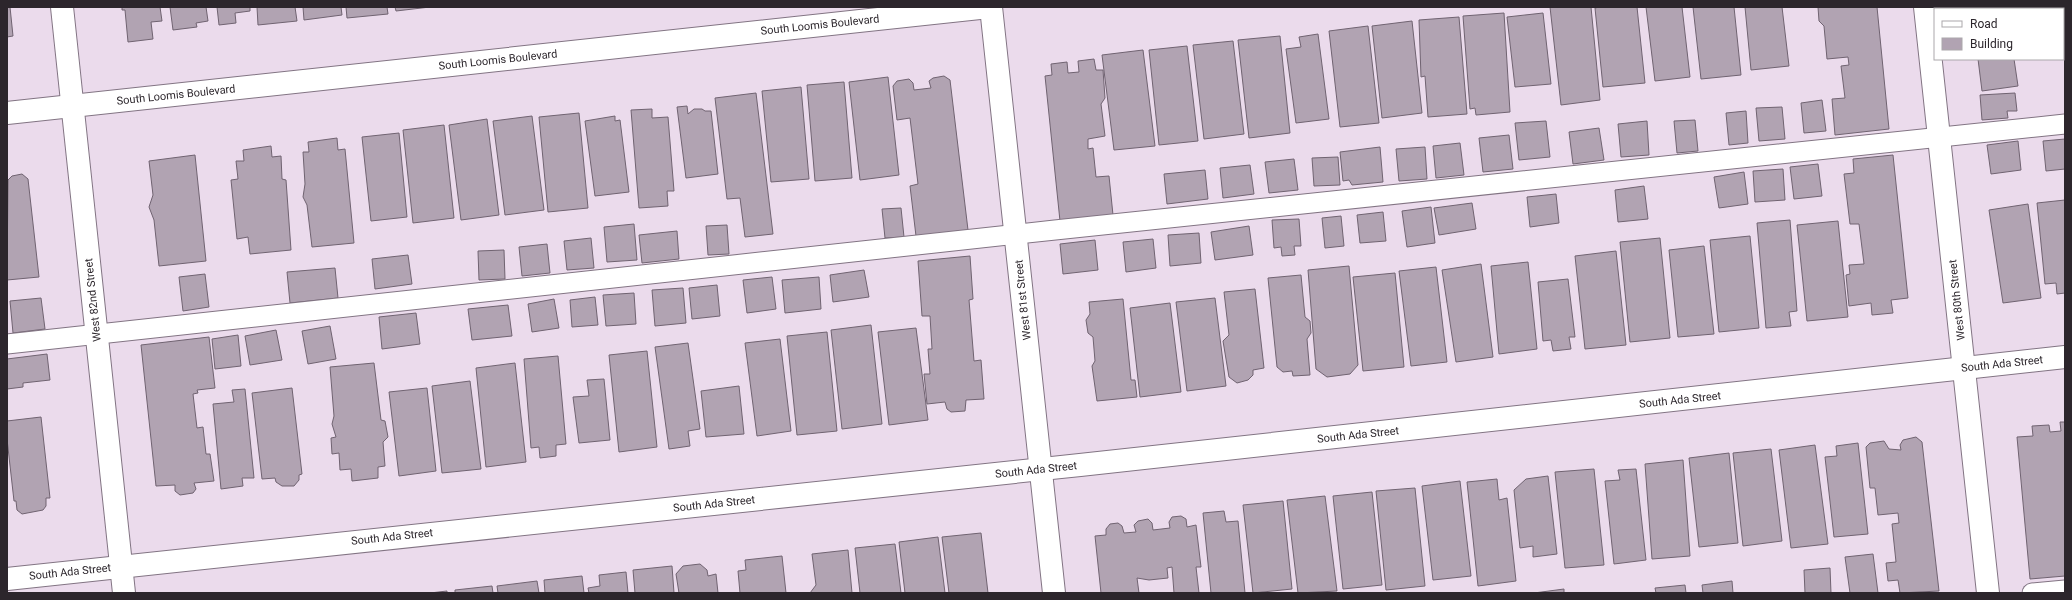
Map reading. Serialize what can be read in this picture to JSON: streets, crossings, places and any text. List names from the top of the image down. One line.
{"streets":{"street":["South Loomis Boulevard","West 82nd Street","West 81st Street","West 80th Street","South Ada Street"]},"crossings":[["South Loomis Boulevard","West 82nd Street"],["South Loomis Boulevard","West 81st Street"],["West 82nd Street","South Ada Street"],["West 81st Street","South Ada Street"],["West 80th Street","South Ada Street"]],"legend":["Road","Building"]}
